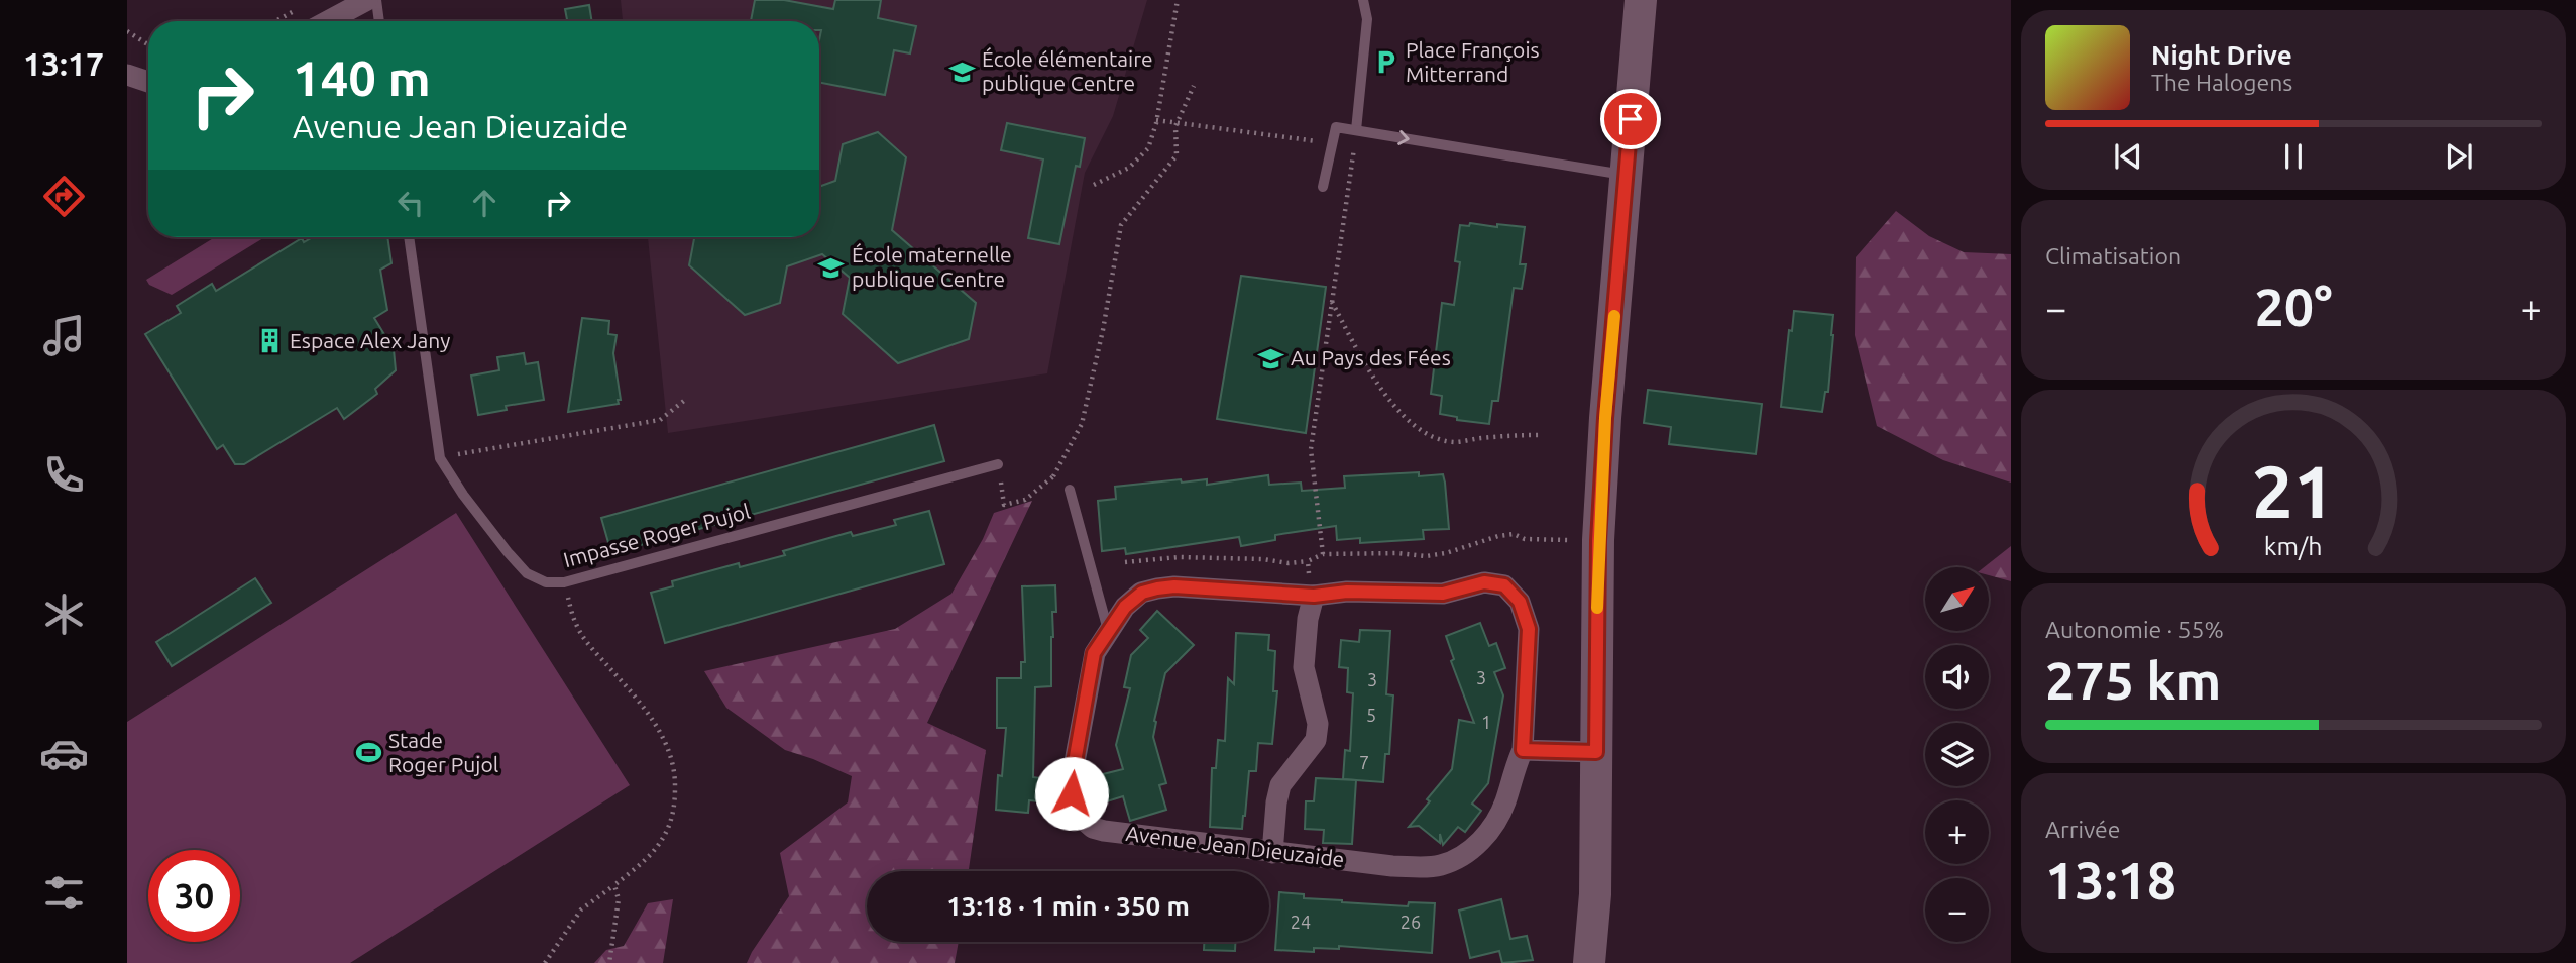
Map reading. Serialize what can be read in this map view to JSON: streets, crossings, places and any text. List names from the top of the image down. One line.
{"streets":{"street":["Avenue Jean Dieuzaide"],"lane":["Impasse Roger Pujol"]},"places":{"parking":["Place François Mitterrand"],"school or university":["École élémentaire publique Centre","École maternelle publique Centre","Au Pays des Fées"],"building":["Espace Alex Jany"],"sports":["Stade Roger Pujol"]},"house_numbers":["3","3","5","1","7","24","26"],"north":"top right","page":{"tabs":"13:17","turn":["140 m","Avenue Jean Dieuzaide"],"song":["Night Drive","The Halogens"],"tile":["Climatisation",["Autonomie · 55%","275 km"],["Arrivée","13:18"]],"heat":["−","20°","+"],"map_buttons":["+","−"],"limit":"30","trip":"13:18 · 1 min · 350 m","gauge":["21","km/h"]}}
